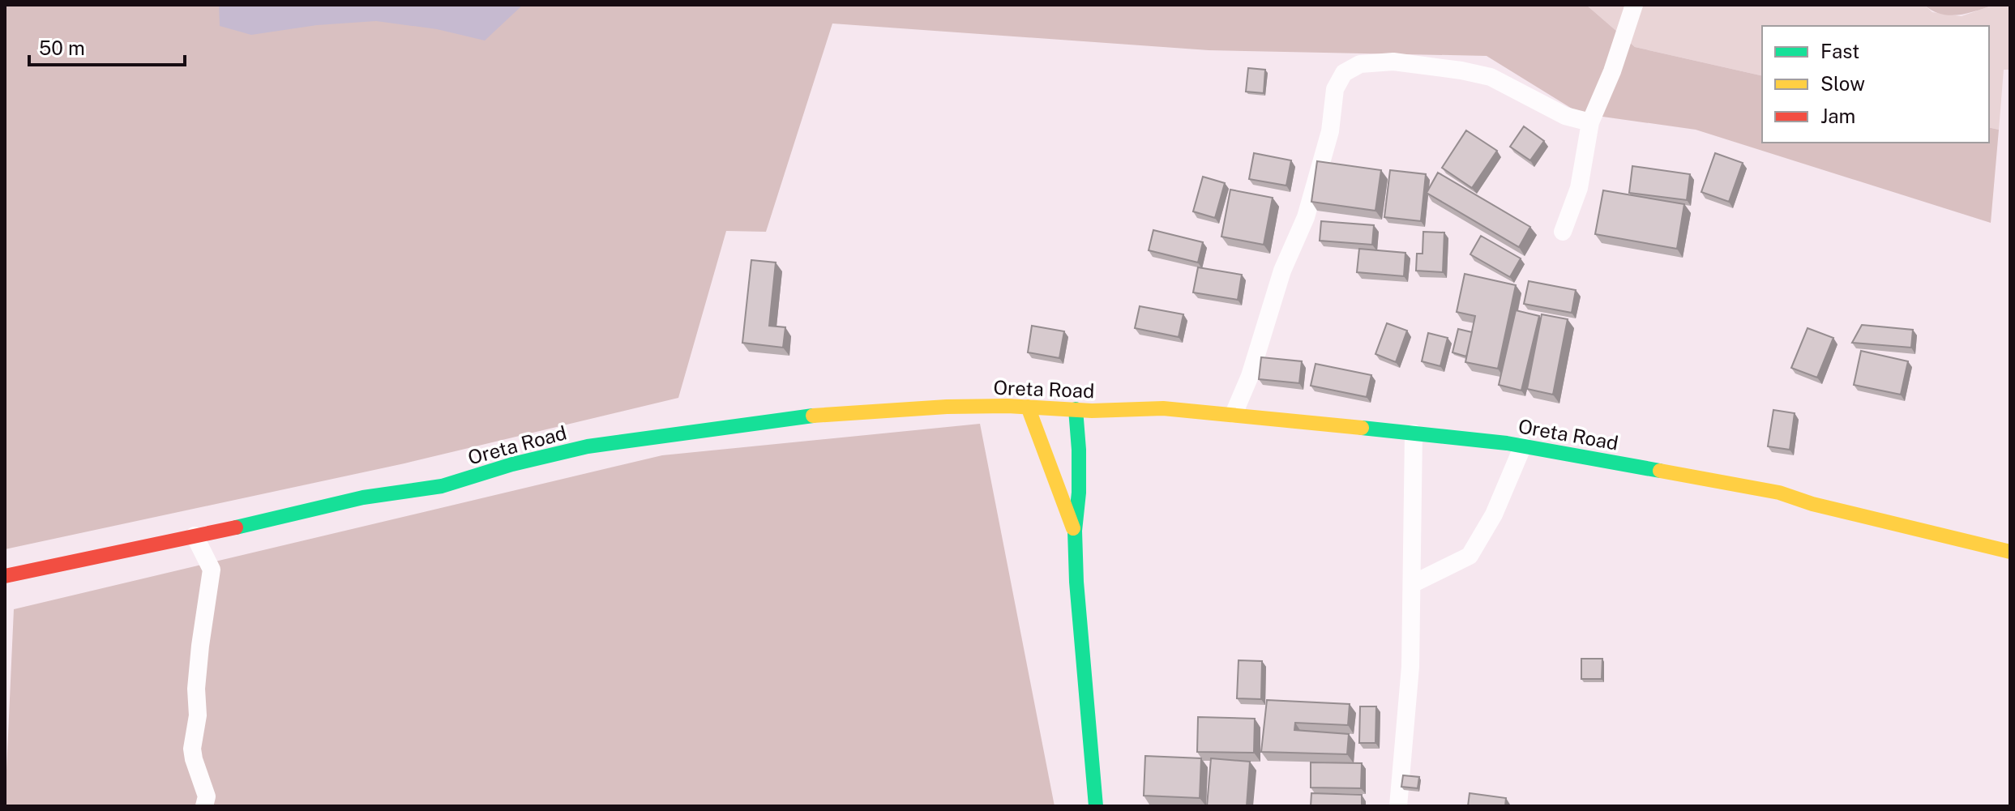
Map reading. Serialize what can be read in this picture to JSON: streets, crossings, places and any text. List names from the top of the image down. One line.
{"streets":{"street":["Oreta Road"]},"legend":["Fast","Slow","Jam"],"scale_bar":"50 m"}
